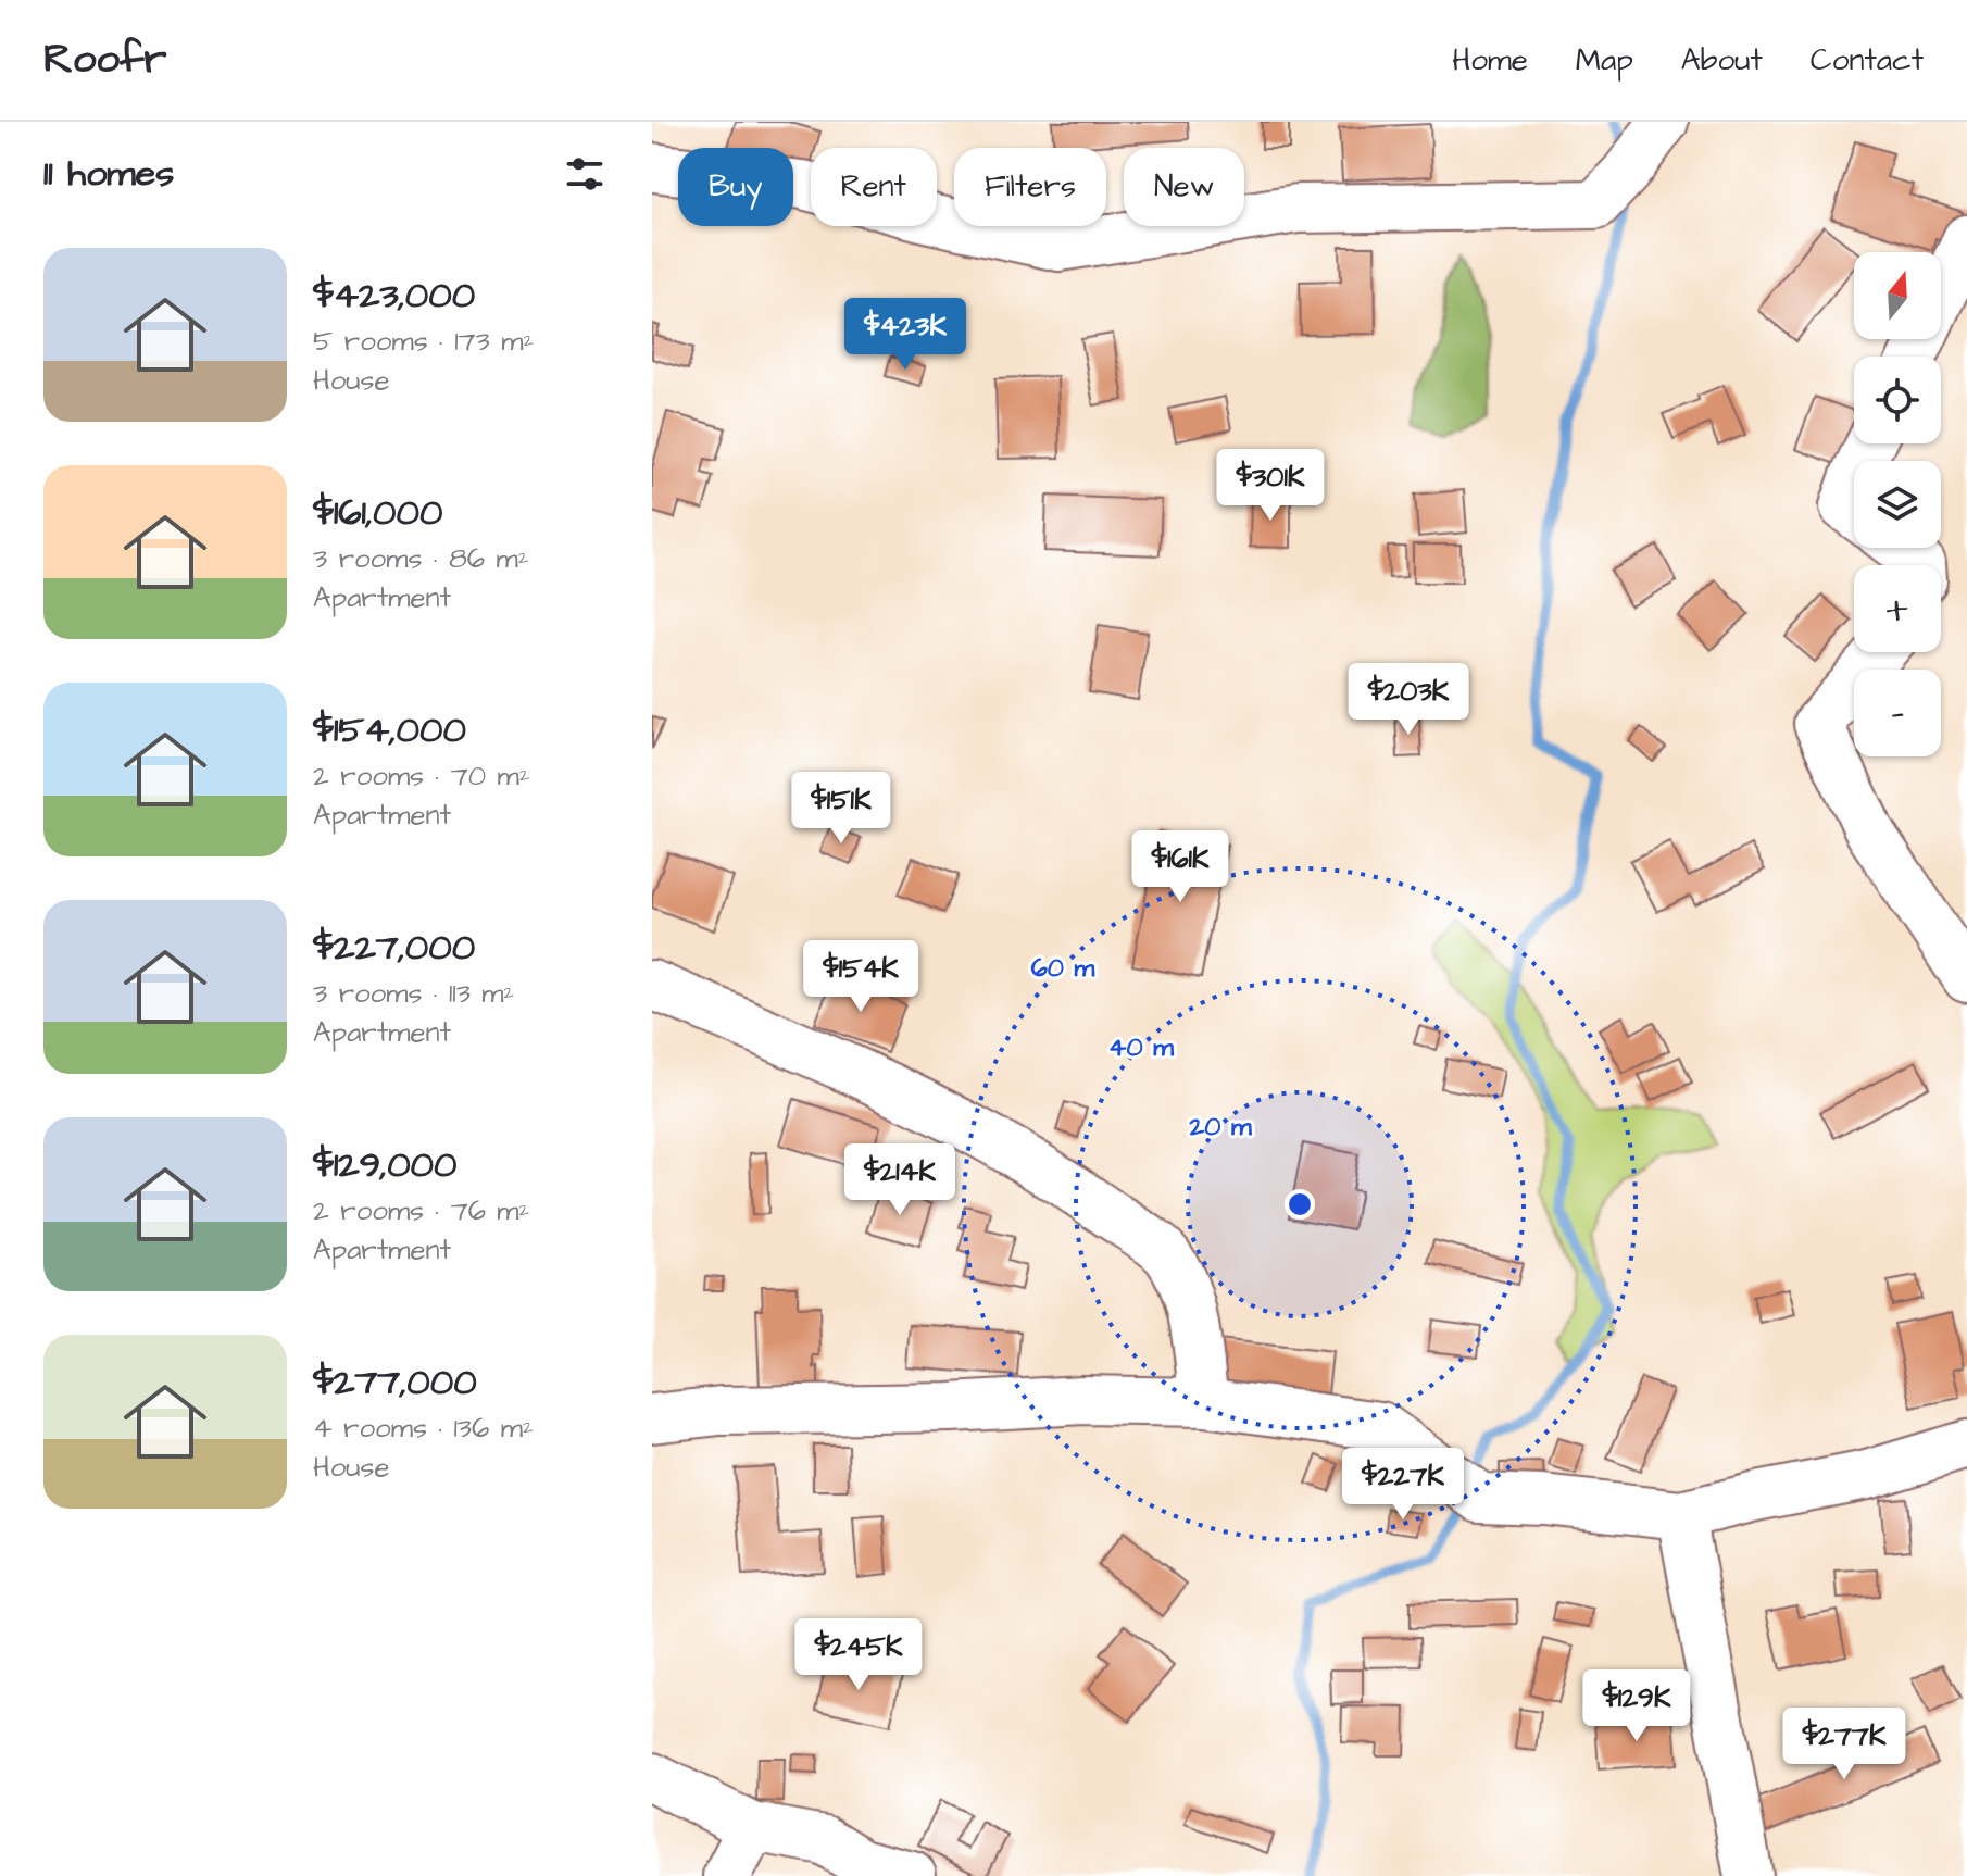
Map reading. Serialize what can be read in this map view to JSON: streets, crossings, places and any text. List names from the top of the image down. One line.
{"north":"top","page":{"header":"Roofr","nav":["Home","Map","About","Contact"],"heading":"11 homes","chip":["Buy","Rent","Filters","New"],"list":[{"name":"$423,000","note":"5 rooms · 173 m² · House"},{"name":"$161,000","note":"3 rooms · 86 m² · Apartment"},{"name":"$154,000","note":"2 rooms · 70 m² · Apartment"},{"name":"$227,000","note":"3 rooms · 113 m² · Apartment"},{"name":"$129,000","note":"2 rooms · 76 m² · Apartment"},{"name":"$277,000","note":"4 rooms · 136 m² · House"}],"map_buttons":["+","−"],"price":["$423K","$301K","$203K","$151K","$161K","$154K","$214K","$227K","$245K","$129K","$277K"]},"rings":["60 m","40 m","20 m"]}
